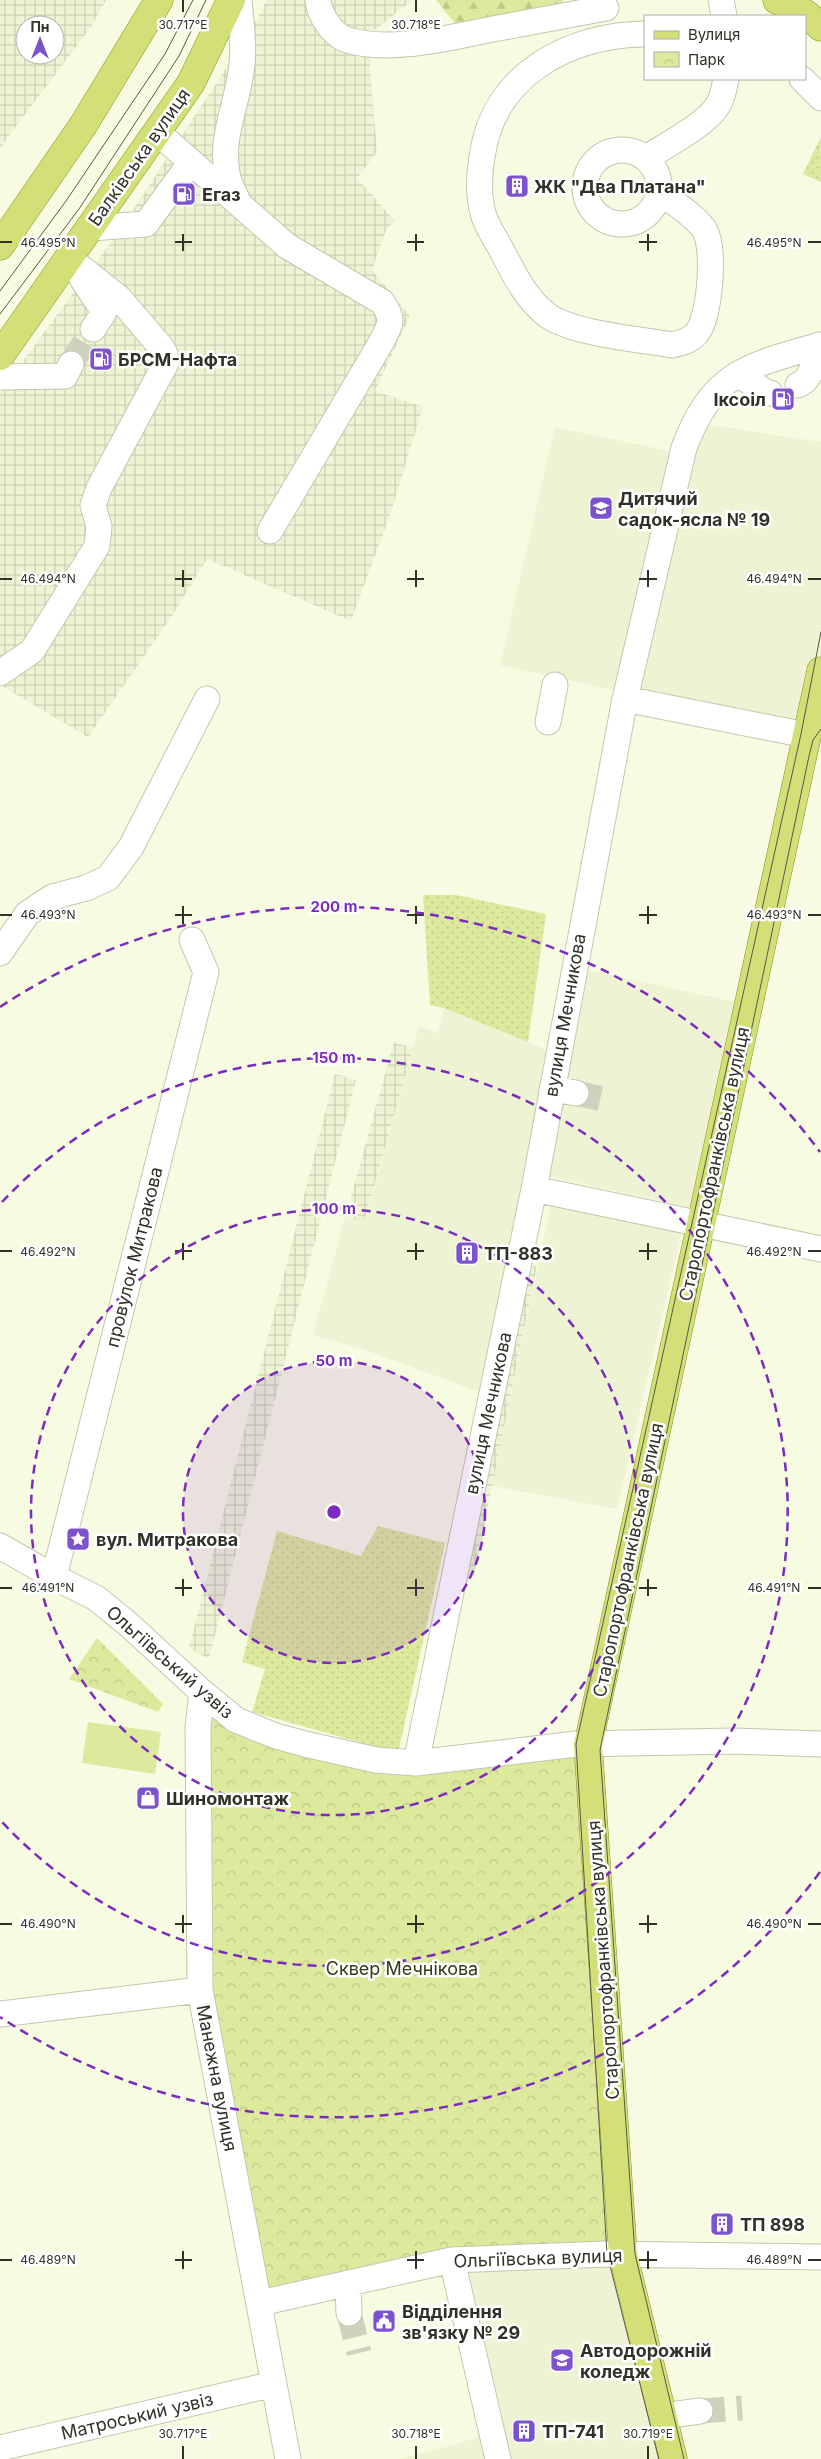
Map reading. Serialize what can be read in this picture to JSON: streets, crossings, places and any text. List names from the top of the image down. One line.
{"streets":{"main road":["Балківська вулиця","Старопортофранківська вулиця"],"street":["вулиця Мечникова","провулок Митракова","Ольгіївський узвіз","Манежна вулиця","Ольгіївська вулиця","Матроський узвіз"]},"crossings":[["вулиця Мечникова","Ольгіївський узвіз"],["Старопортофранківська вулиця","Ольгіївський узвіз"],["Старопортофранківська вулиця","Ольгіївська вулиця"],["провулок Митракова","Ольгіївський узвіз"],["Ольгіївський узвіз","Манежна вулиця"],["Манежна вулиця","Ольгіївська вулиця"],["Манежна вулиця","Матроський узвіз"]],"parks":["Сквер Мечнікова"],"places":{"building":["ЖК \"Два Платана\"","ТП-883","ТП 898","ТП-741"],"fuel station":["Егаз","БРСМ-Нафта","Iксоiл"],"school or university":["Дитячий садок-ясла № 19","Автодорожній коледж"],"place":["вул. Митракова"],"shop":["Шиномонтаж"],"public building":["Відділення зв'язку № 29"]},"legend":["Вулиця","Парк"],"north":"top","coordinates":["30.717°E","30.718°E","46.495°N","46.494°N","46.493°N","46.492°N","46.491°N","46.490°N","46.489°N","30.719°E"],"rings":["200 m","150 m","100 m","50 m"]}
